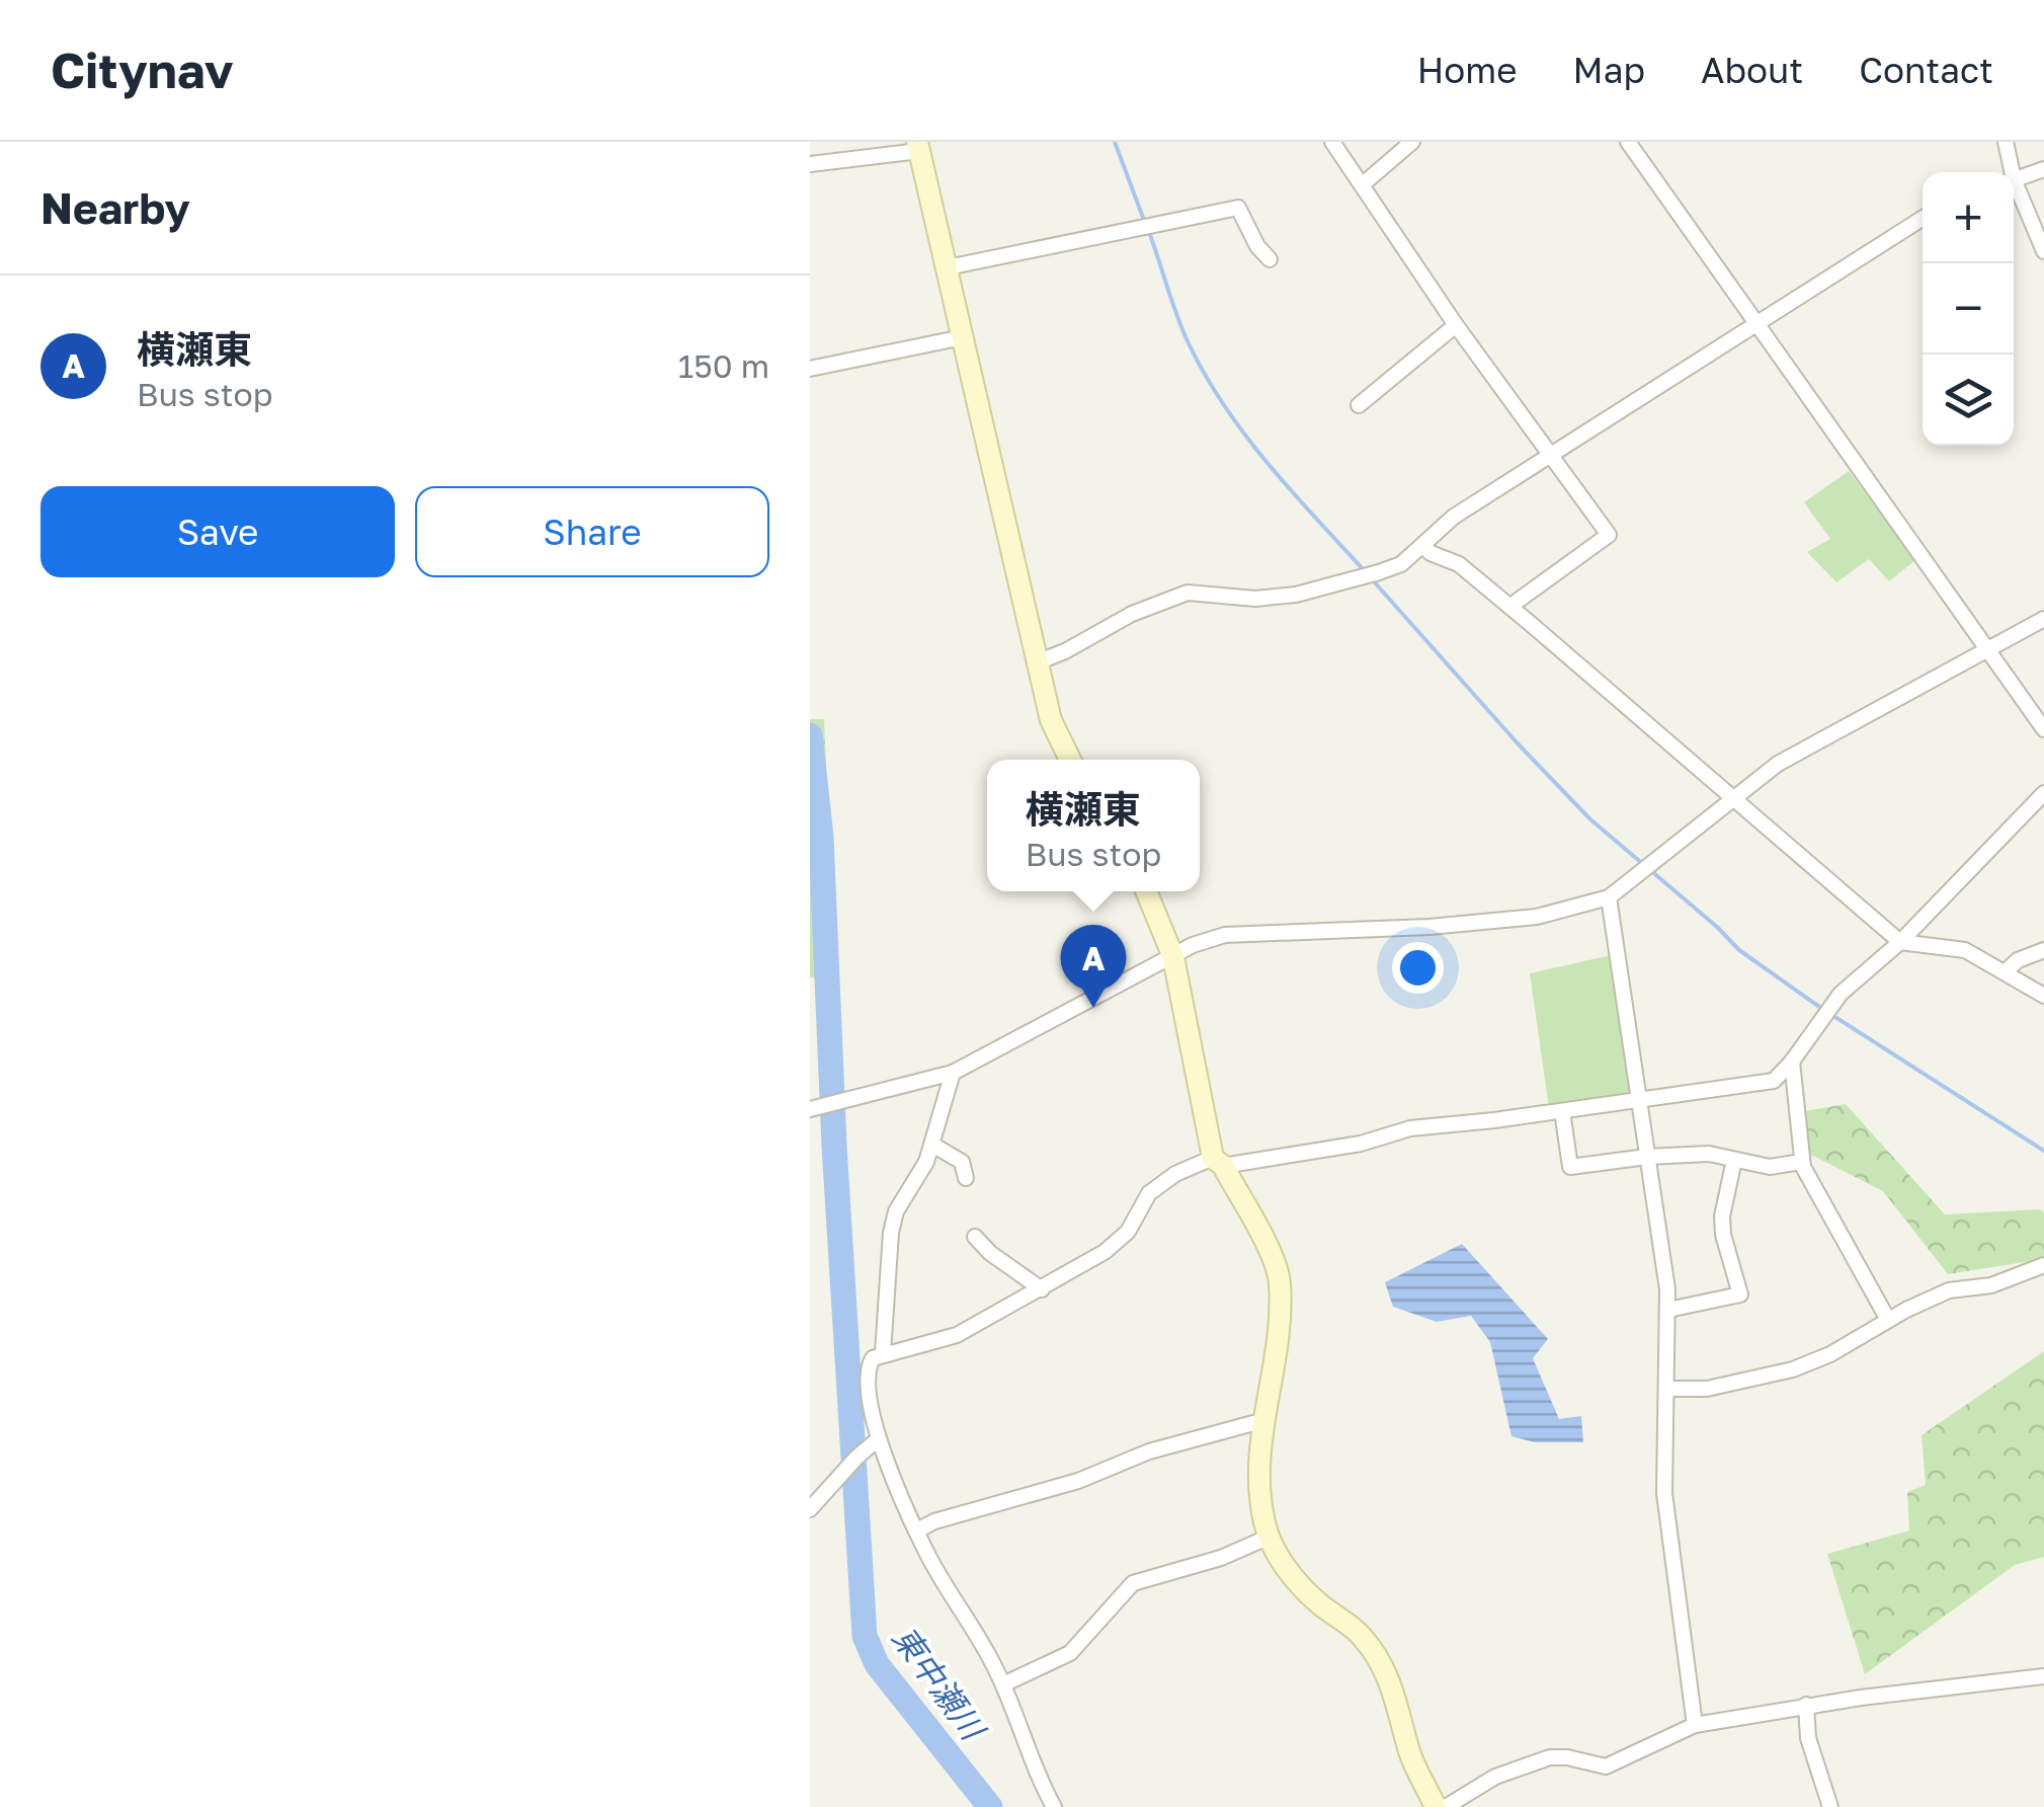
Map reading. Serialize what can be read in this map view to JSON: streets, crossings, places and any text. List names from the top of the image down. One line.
{"water":["東中瀬川"],"page":{"header":"Citynav","nav":["Home","Map","About","Contact"],"heading":"Nearby","map_buttons":["+","−"],"list":[{"mark":"A","name":"横瀬東","note":"Bus stop","value":"150 m"}],"buttons":["Save","Share"],"popup":["横瀬東","Bus stop"],"pins":"A"}}
